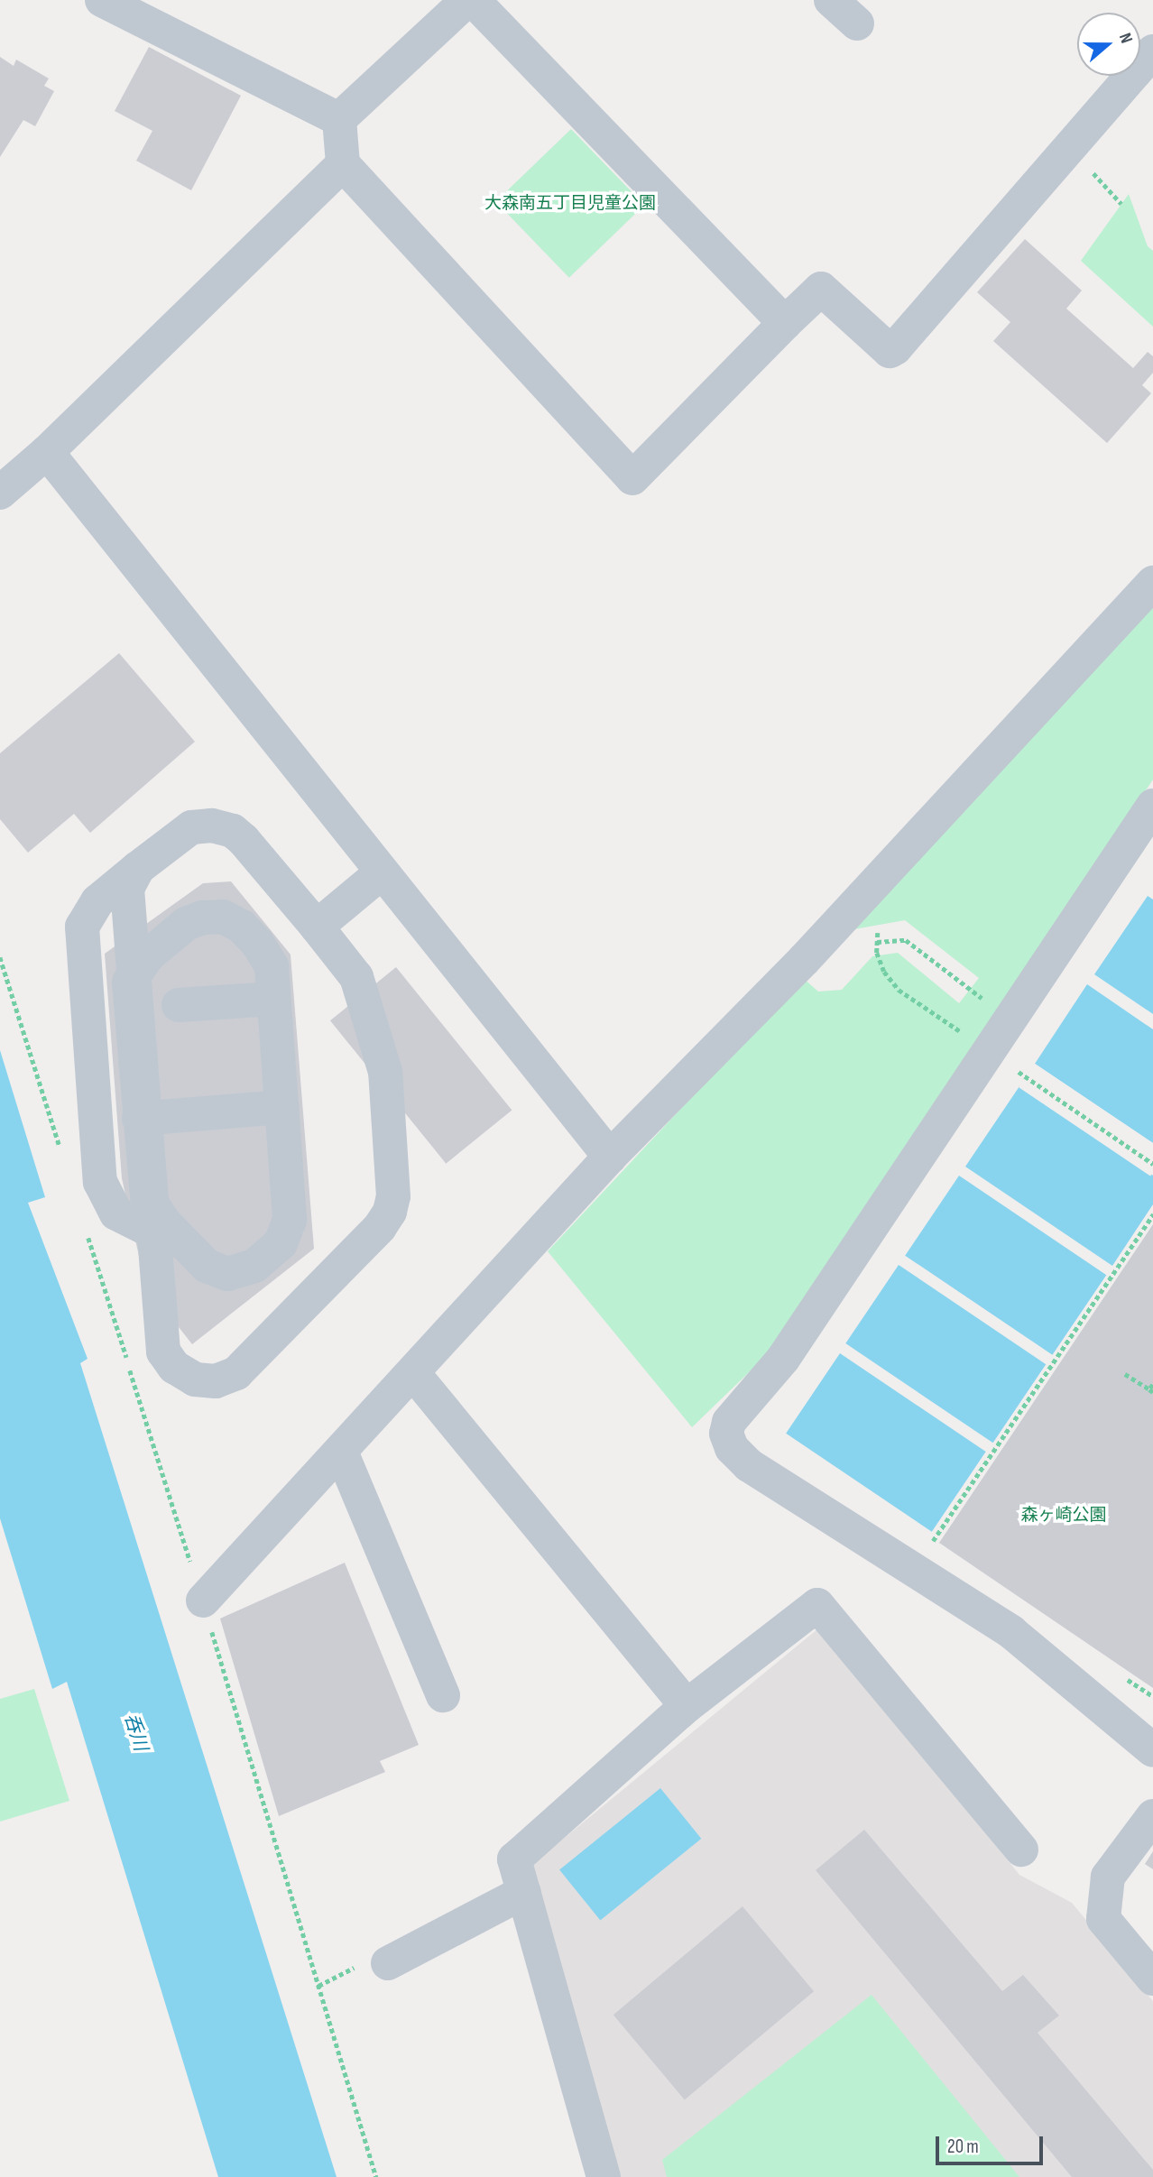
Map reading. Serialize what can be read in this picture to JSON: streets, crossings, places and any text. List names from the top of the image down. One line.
{"water":["呑川"],"parks":["大森南五丁目児童公園","森ヶ崎公園"],"scale_bar":"20 m","north":"right"}
